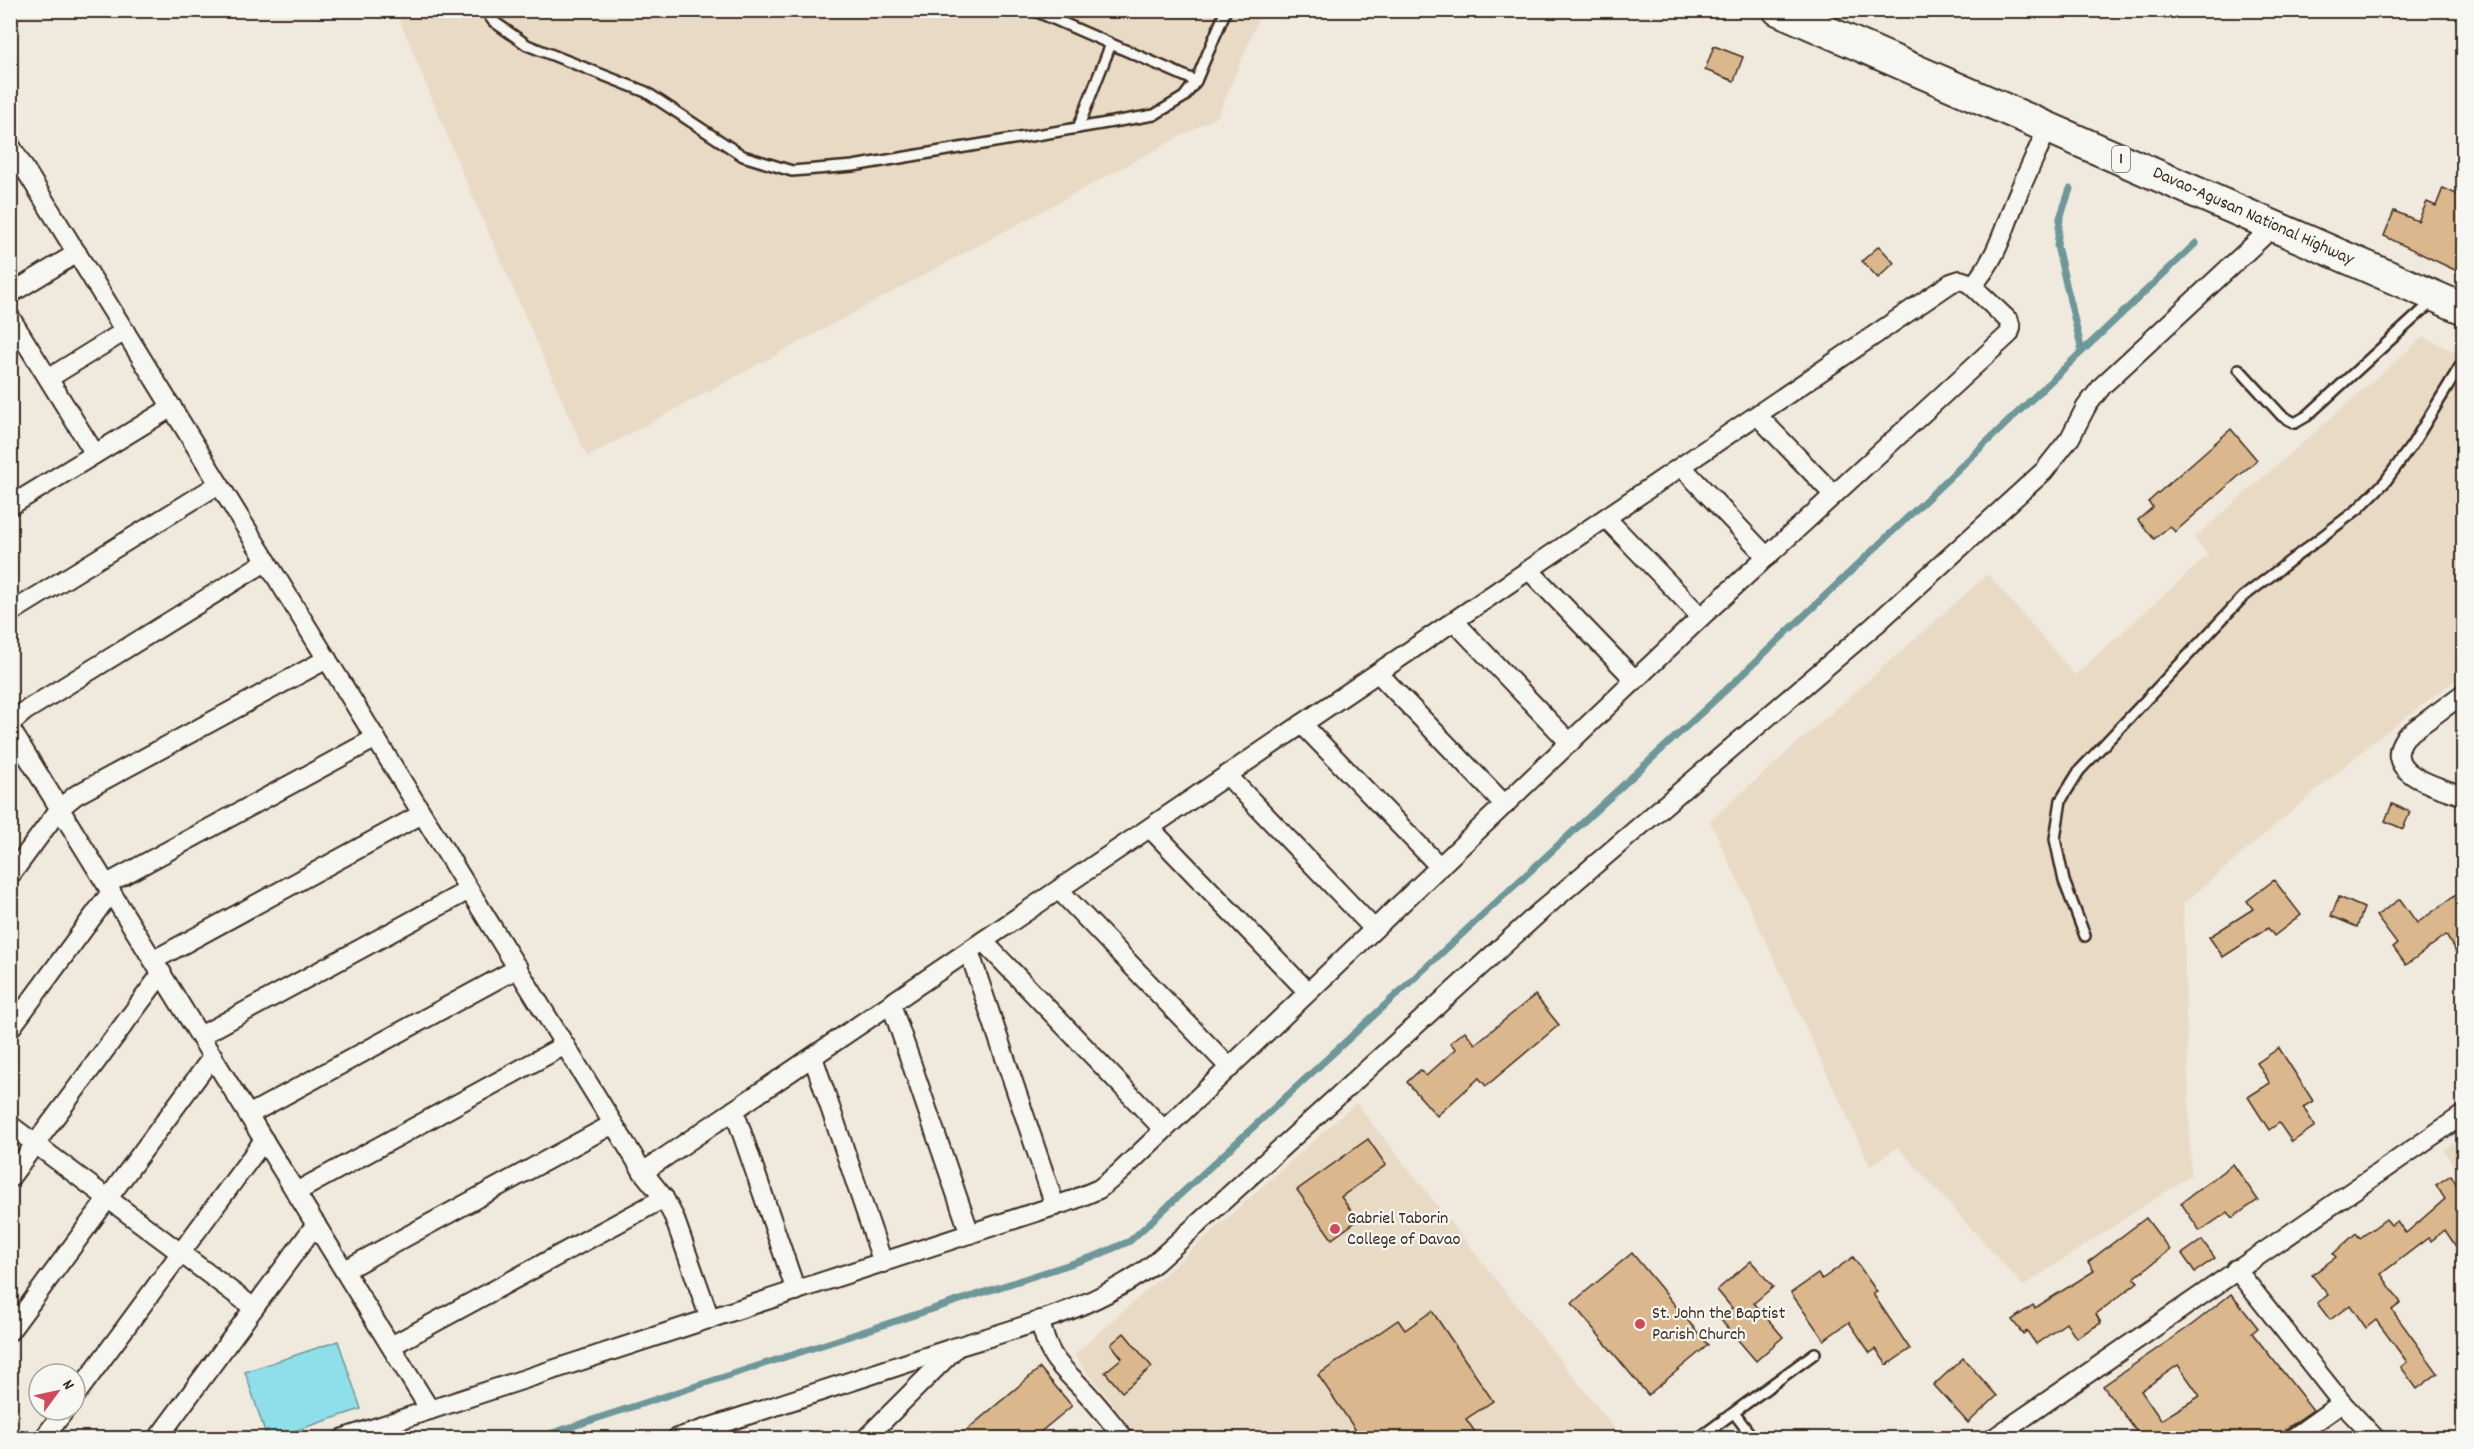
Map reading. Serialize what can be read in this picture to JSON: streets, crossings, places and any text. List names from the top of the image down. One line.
{"streets":{"highway":["1","Davao-Agusan National Highway"]},"places":["Gabriel Taborin College of Davao","St. John the Baptist Parish Church"],"north":"top right"}
